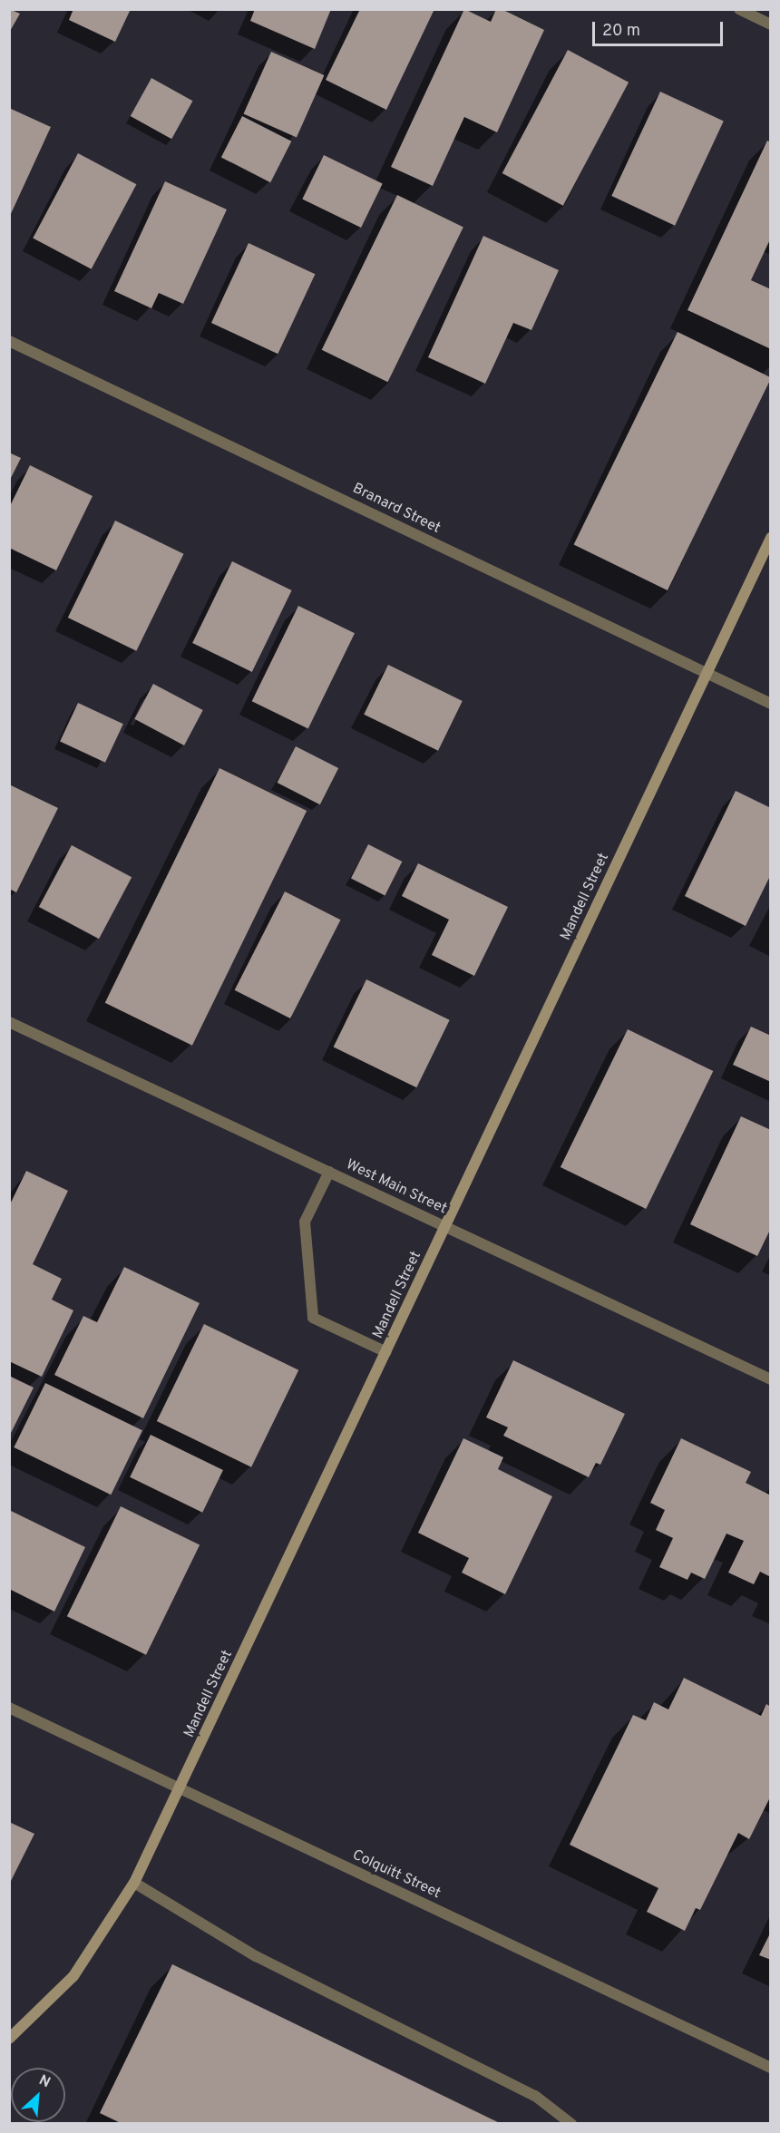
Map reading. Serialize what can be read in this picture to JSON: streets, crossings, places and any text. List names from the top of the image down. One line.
{"streets":{"street":["Branard Street","Mandell Street","West Main Street","Colquitt Street"]},"crossings":[["Branard Street","Mandell Street"],["Mandell Street","West Main Street"],["Mandell Street","Colquitt Street"]],"scale_bar":"20 m","north":"top right"}
